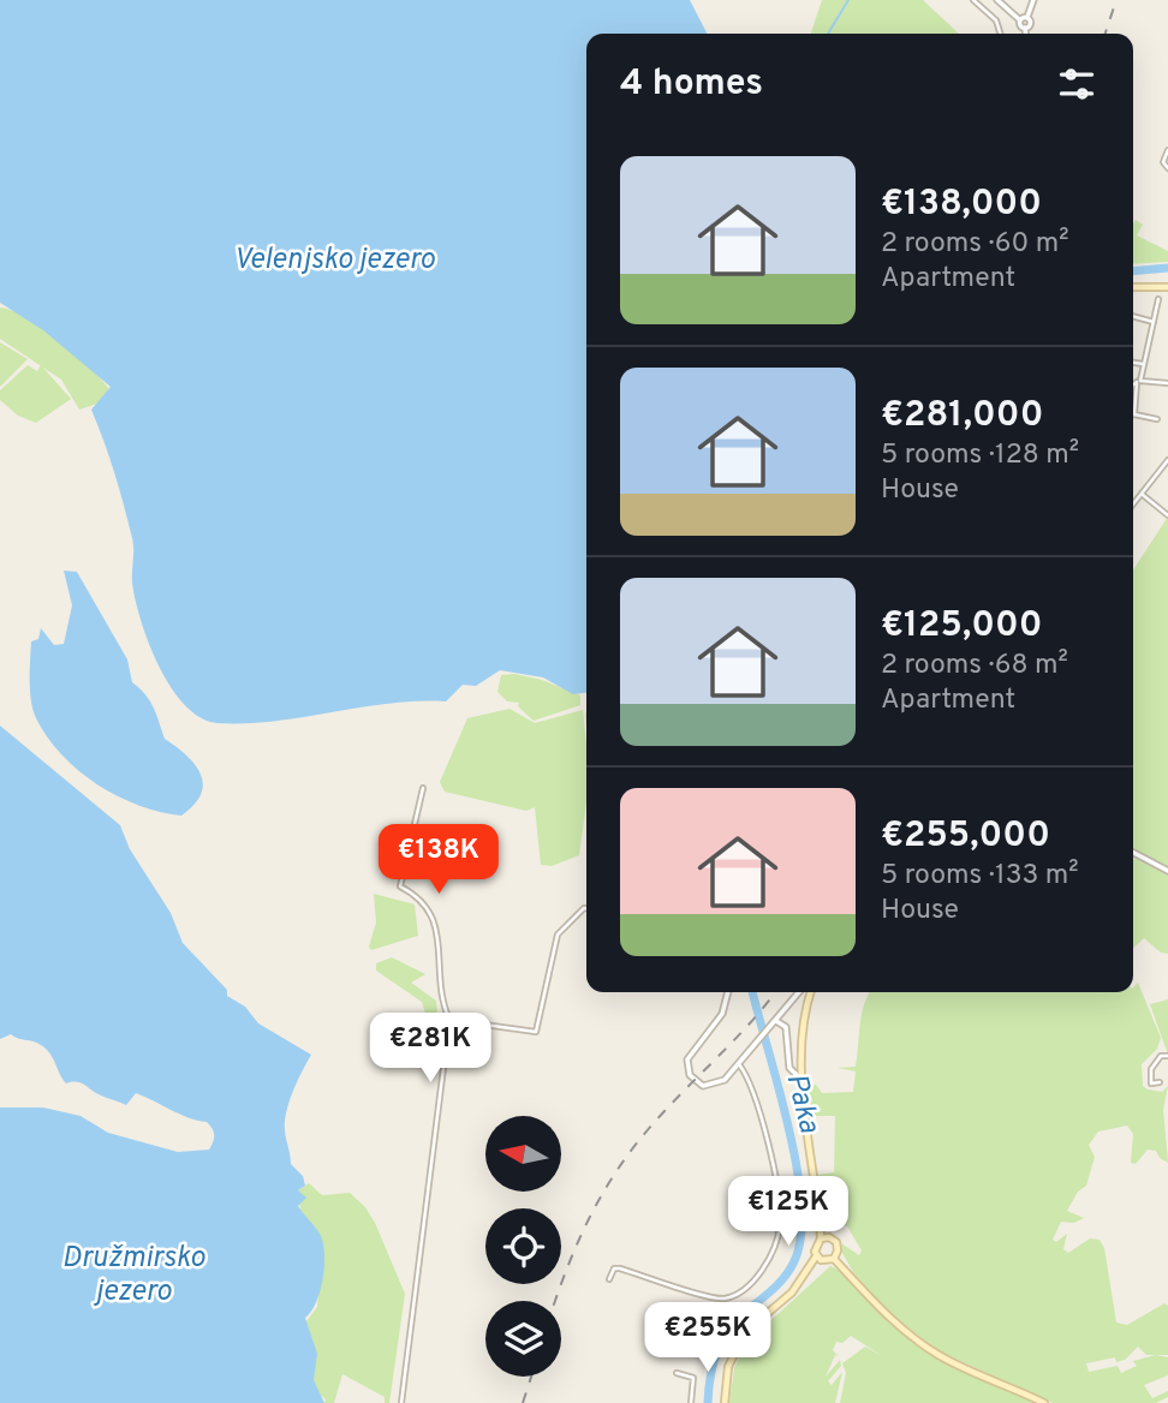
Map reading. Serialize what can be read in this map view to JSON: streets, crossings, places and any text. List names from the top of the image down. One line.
{"water":["Velenjsko jezero","Paka","Družmirsko jezero"],"north":"left","page":{"heading":"4 homes","list":[{"name":"€138,000","note":"2 rooms · 60 m² · Apartment"},{"name":"€281,000","note":"5 rooms · 128 m² · House"},{"name":"€125,000","note":"2 rooms · 68 m² · Apartment"},{"name":"€255,000","note":"5 rooms · 133 m² · House"}],"price":["€138K","€281K","€125K","€255K"]}}
